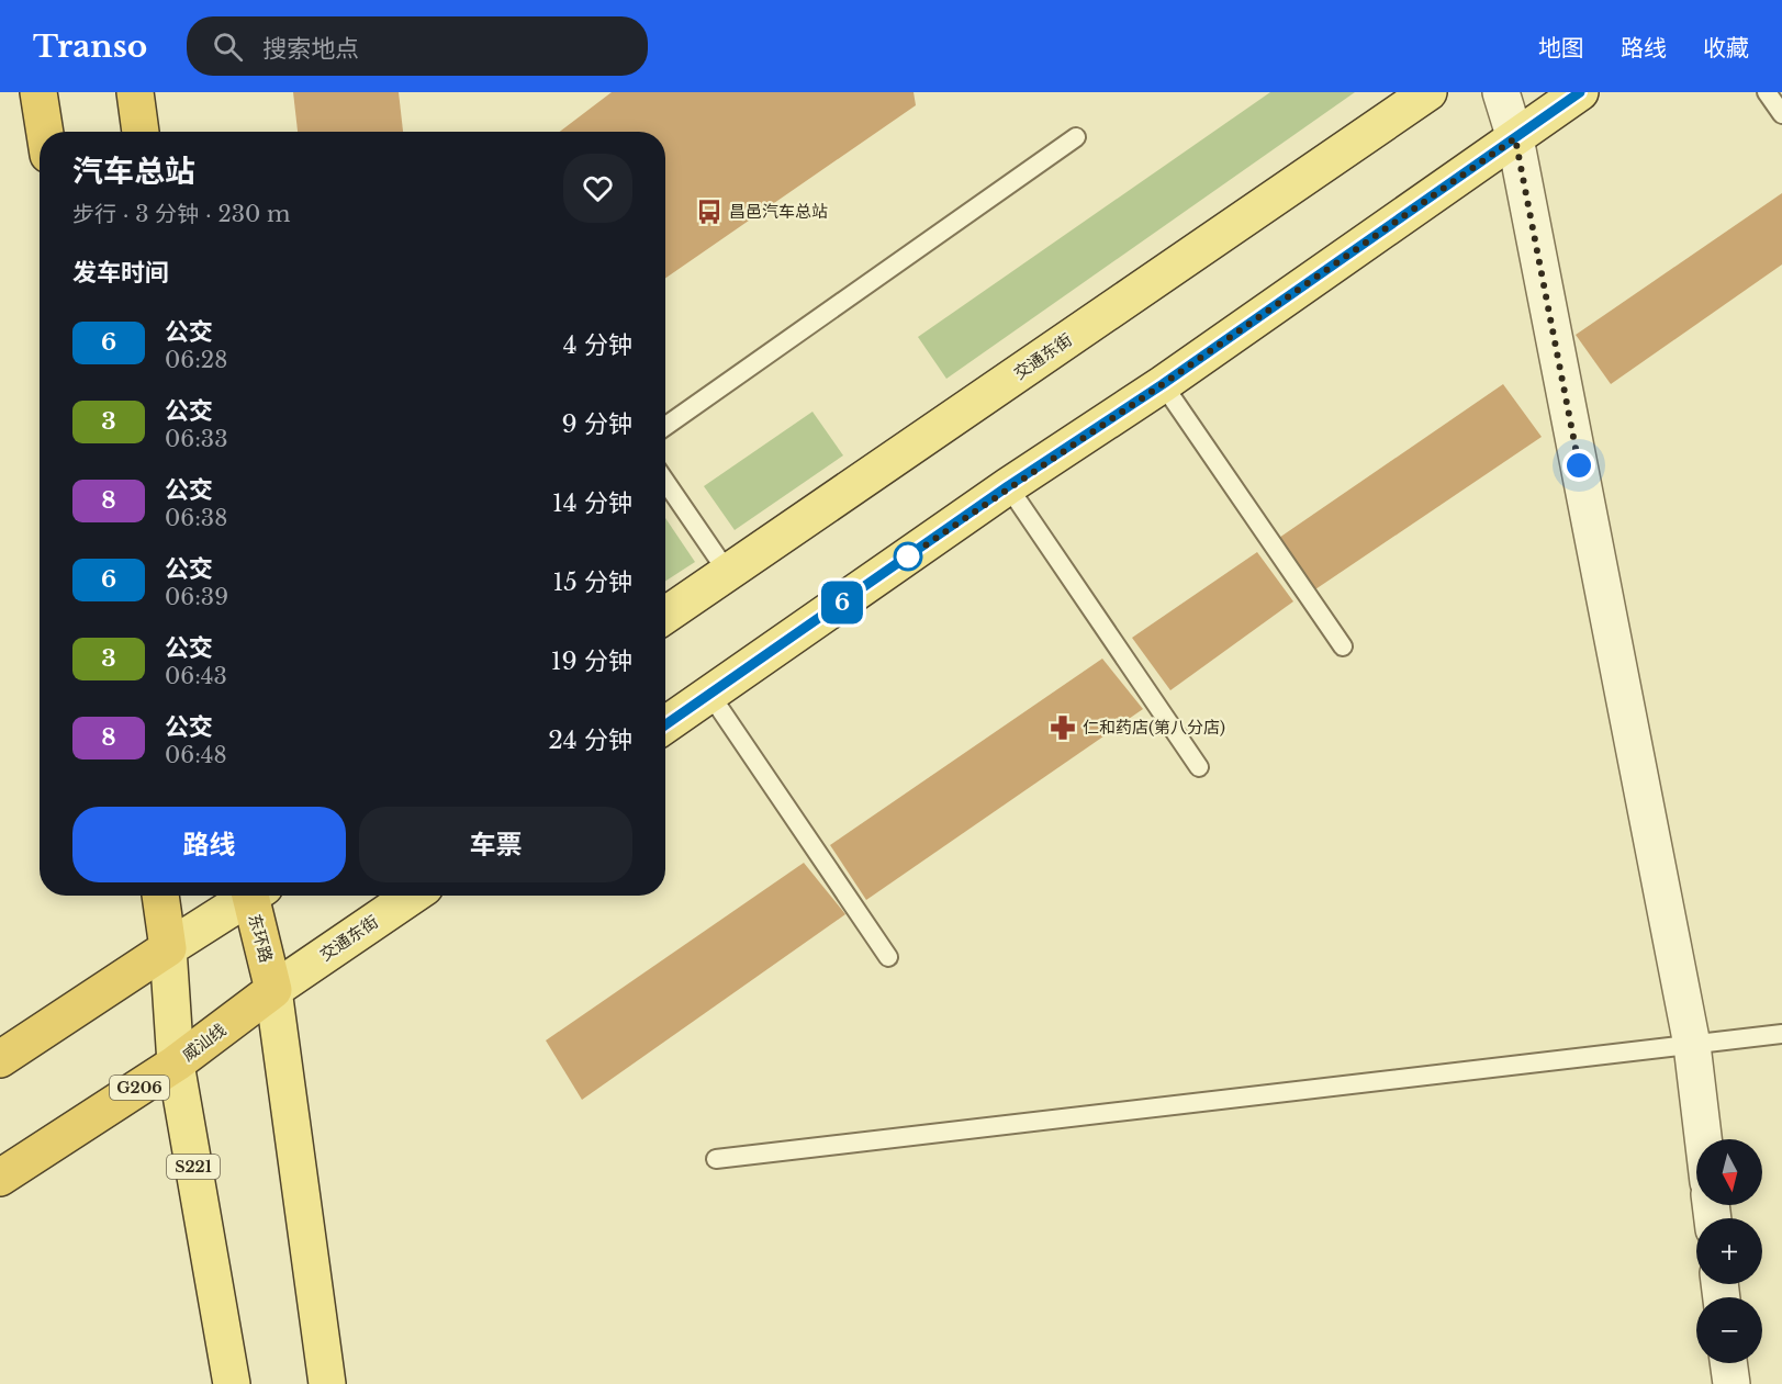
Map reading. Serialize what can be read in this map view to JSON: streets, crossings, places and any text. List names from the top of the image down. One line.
{"streets":{"highway":["东环路","威汕线","G206"],"main road":["交通东街","S221"]},"crossings":[["交通东街","东环路"],["交通东街","威汕线"],["东环路","威汕线"],["威汕线","S221"]],"places":{"bus stop":["昌邑汽车总站"],"pharmacy":["仁和药店(第八分店)"]},"lines":["bus line 6"],"north":"bottom","page":{"header":"Transo","search":"搜索地点","nav":["地图","路线","收藏"],"on_map":"6","heading":[["汽车总站","步行 · 3 分钟 · 230 m"],"发车时间"],"list":[{"mark":"6","name":"公交","note":"06:28","value":"4 分钟"},{"mark":"3","name":"公交","note":"06:33","value":"9 分钟"},{"mark":"8","name":"公交","note":"06:38","value":"14 分钟"},{"mark":"6","name":"公交","note":"06:39","value":"15 分钟"},{"mark":"3","name":"公交","note":"06:43","value":"19 分钟"},{"mark":"8","name":"公交","note":"06:48","value":"24 分钟"}],"buttons":["路线","车票"],"map_buttons":["+","−"]}}
